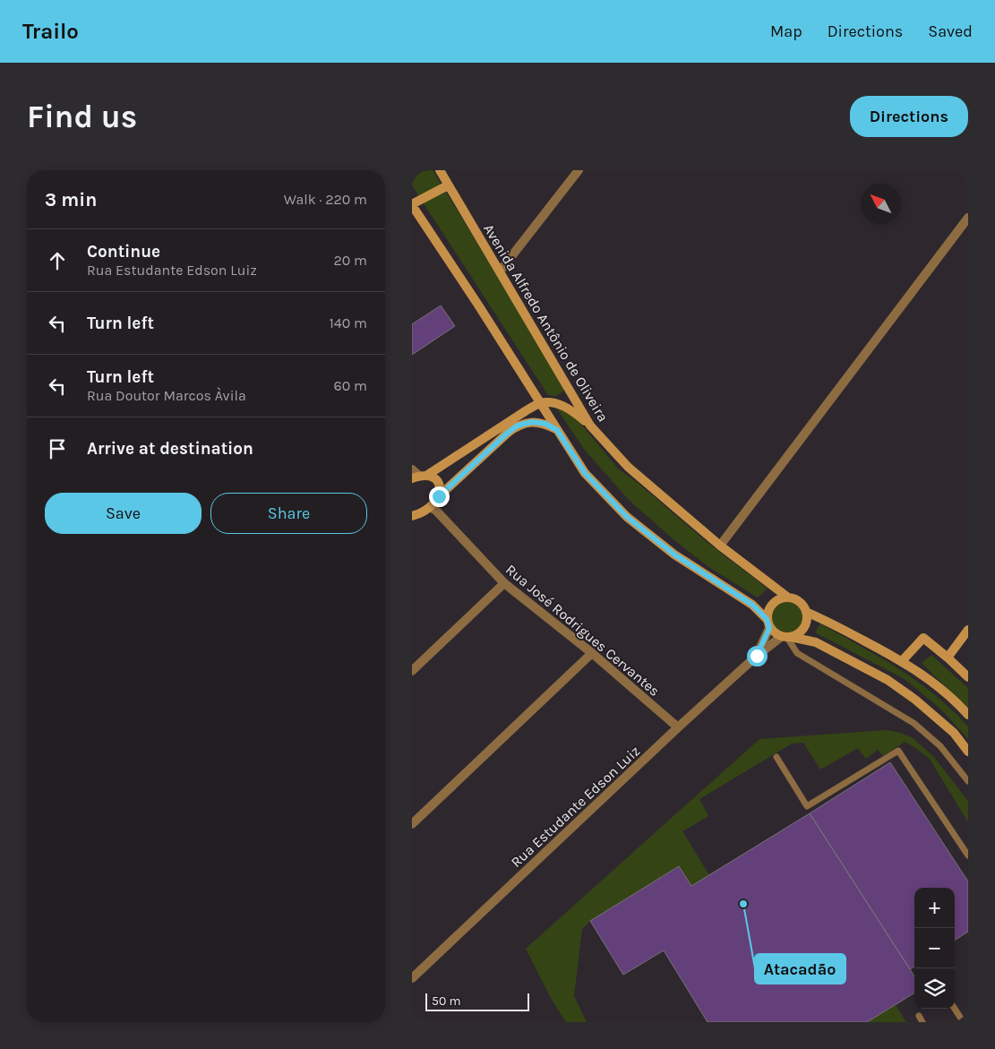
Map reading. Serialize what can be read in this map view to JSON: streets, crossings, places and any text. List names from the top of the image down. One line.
{"streets":{"main road":["Avenida Alfredo Antônio de Oliveira"],"street":["Rua José Rodrigues Cervantes","Rua Estudante Edson Luiz"]},"crossings":[["Avenida Alfredo Antônio de Oliveira","Rua Estudante Edson Luiz"],["Rua José Rodrigues Cervantes","Rua Estudante Edson Luiz"]],"places":["Atacadão"],"scale_bar":"50 m","north":"top left","page":{"header":"Trailo","nav":["Map","Directions","Saved"],"buttons":["Directions",["Save","Share"]],"title":"Find us","heading":["3 min","Walk · 220 m"],"list":[["Continue","Rua Estudante Edson Luiz","20 m"],["Turn left","140 m"],["Turn left","Rua Doutor Marcos Àvila","60 m"],"Arrive at destination"],"map_buttons":["+","−"],"scale":"50 m"}}
